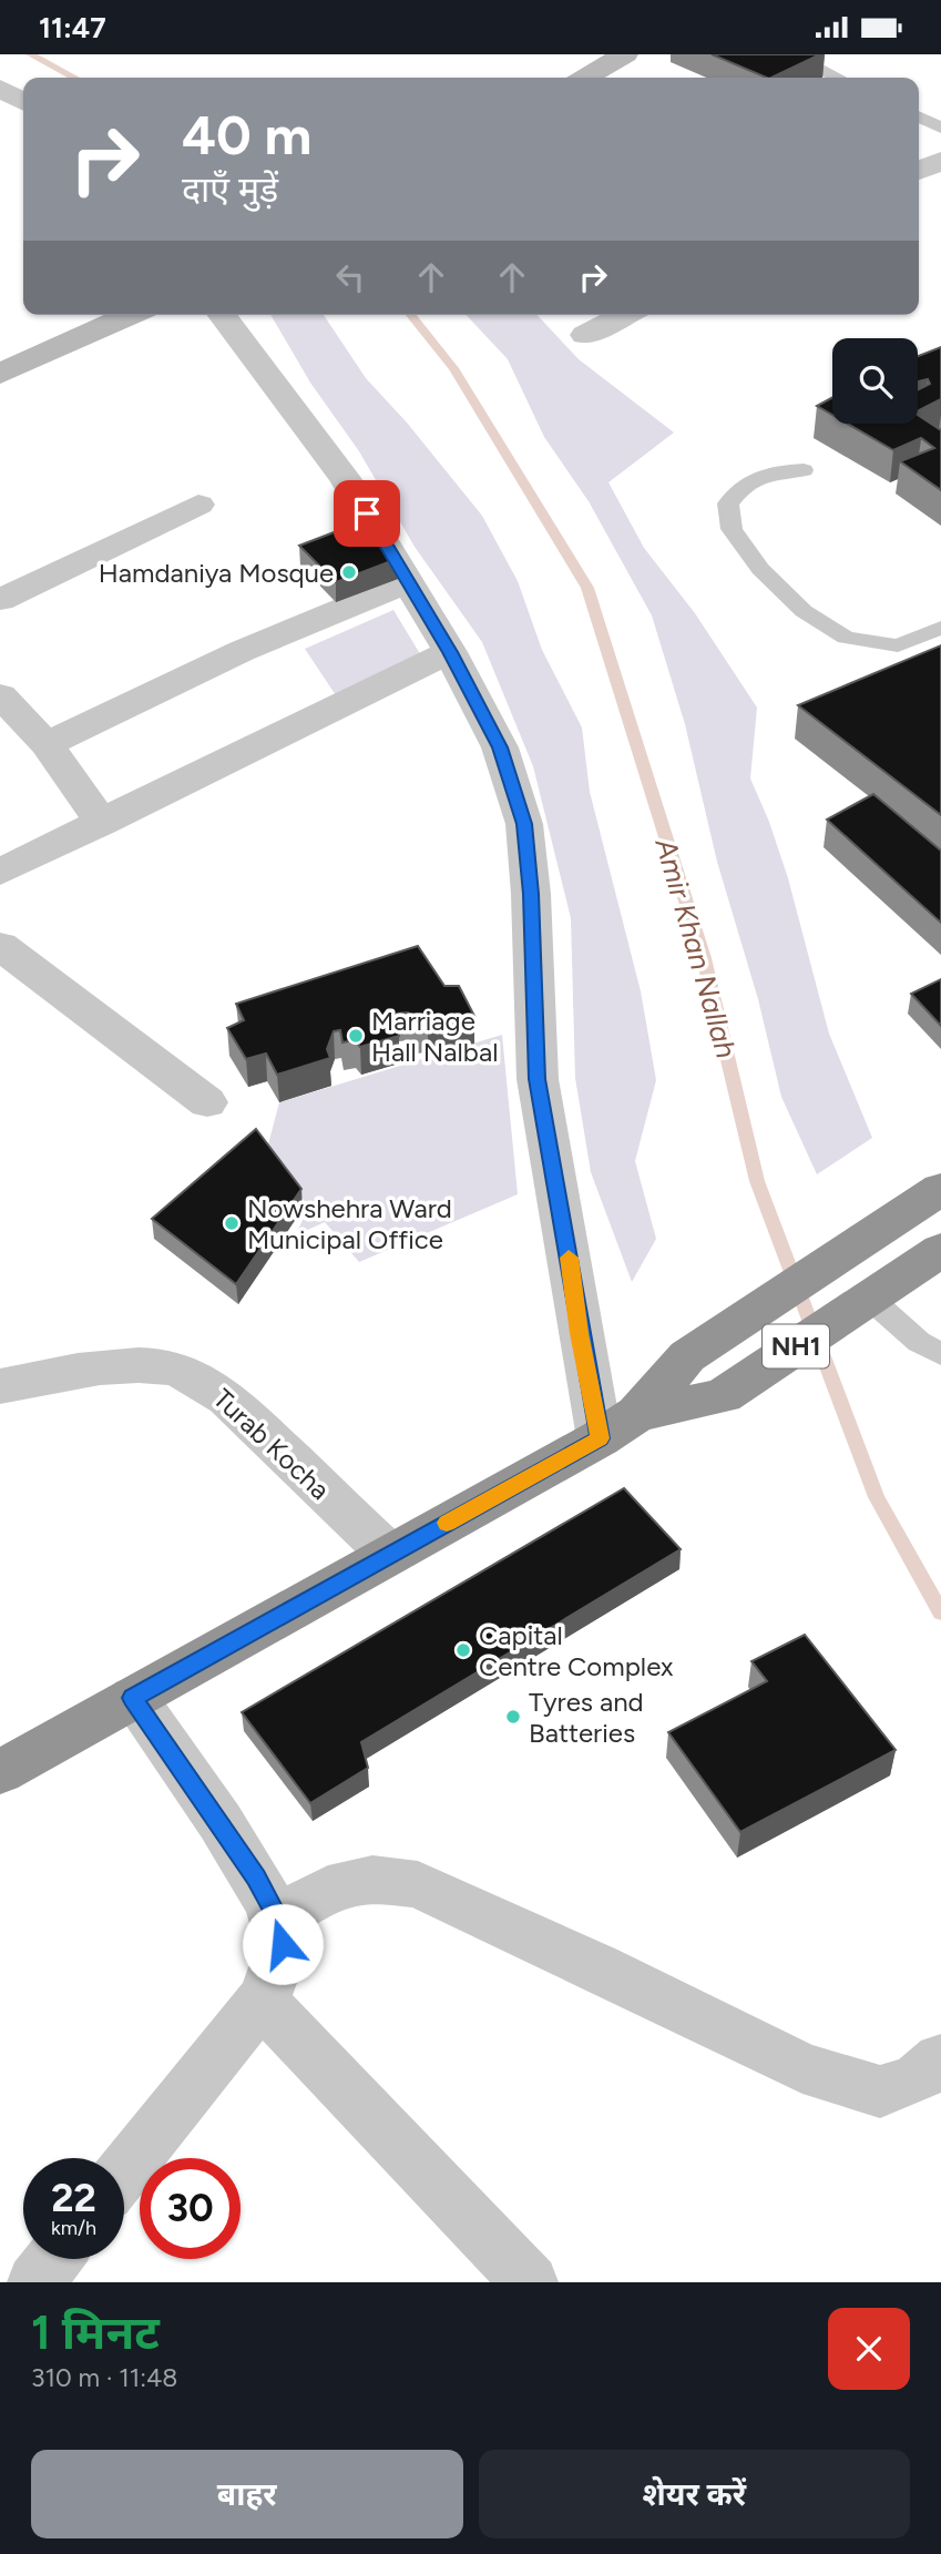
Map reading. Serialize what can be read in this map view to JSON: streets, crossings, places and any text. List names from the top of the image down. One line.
{"streets":{"highway":["NH1"],"street":["Turab Kocha"]},"crossings":[["NH1","Turab Kocha"]],"water":["Amir Khan Nallah"],"places":["Hamdaniya Mosque","Marriage Hall Nalbal","Nowshehra Ward Municipal Office","Capital Centre Complex","Tyres and Batteries"],"page":{"status":"11:47","turn":["40 m","दाएँ मुड़ें"],"speed":"22 km/h","limit":"30","heading":["1 मिनट","310 m · 11:48"],"buttons":["बाहर","शेयर करें"]}}
